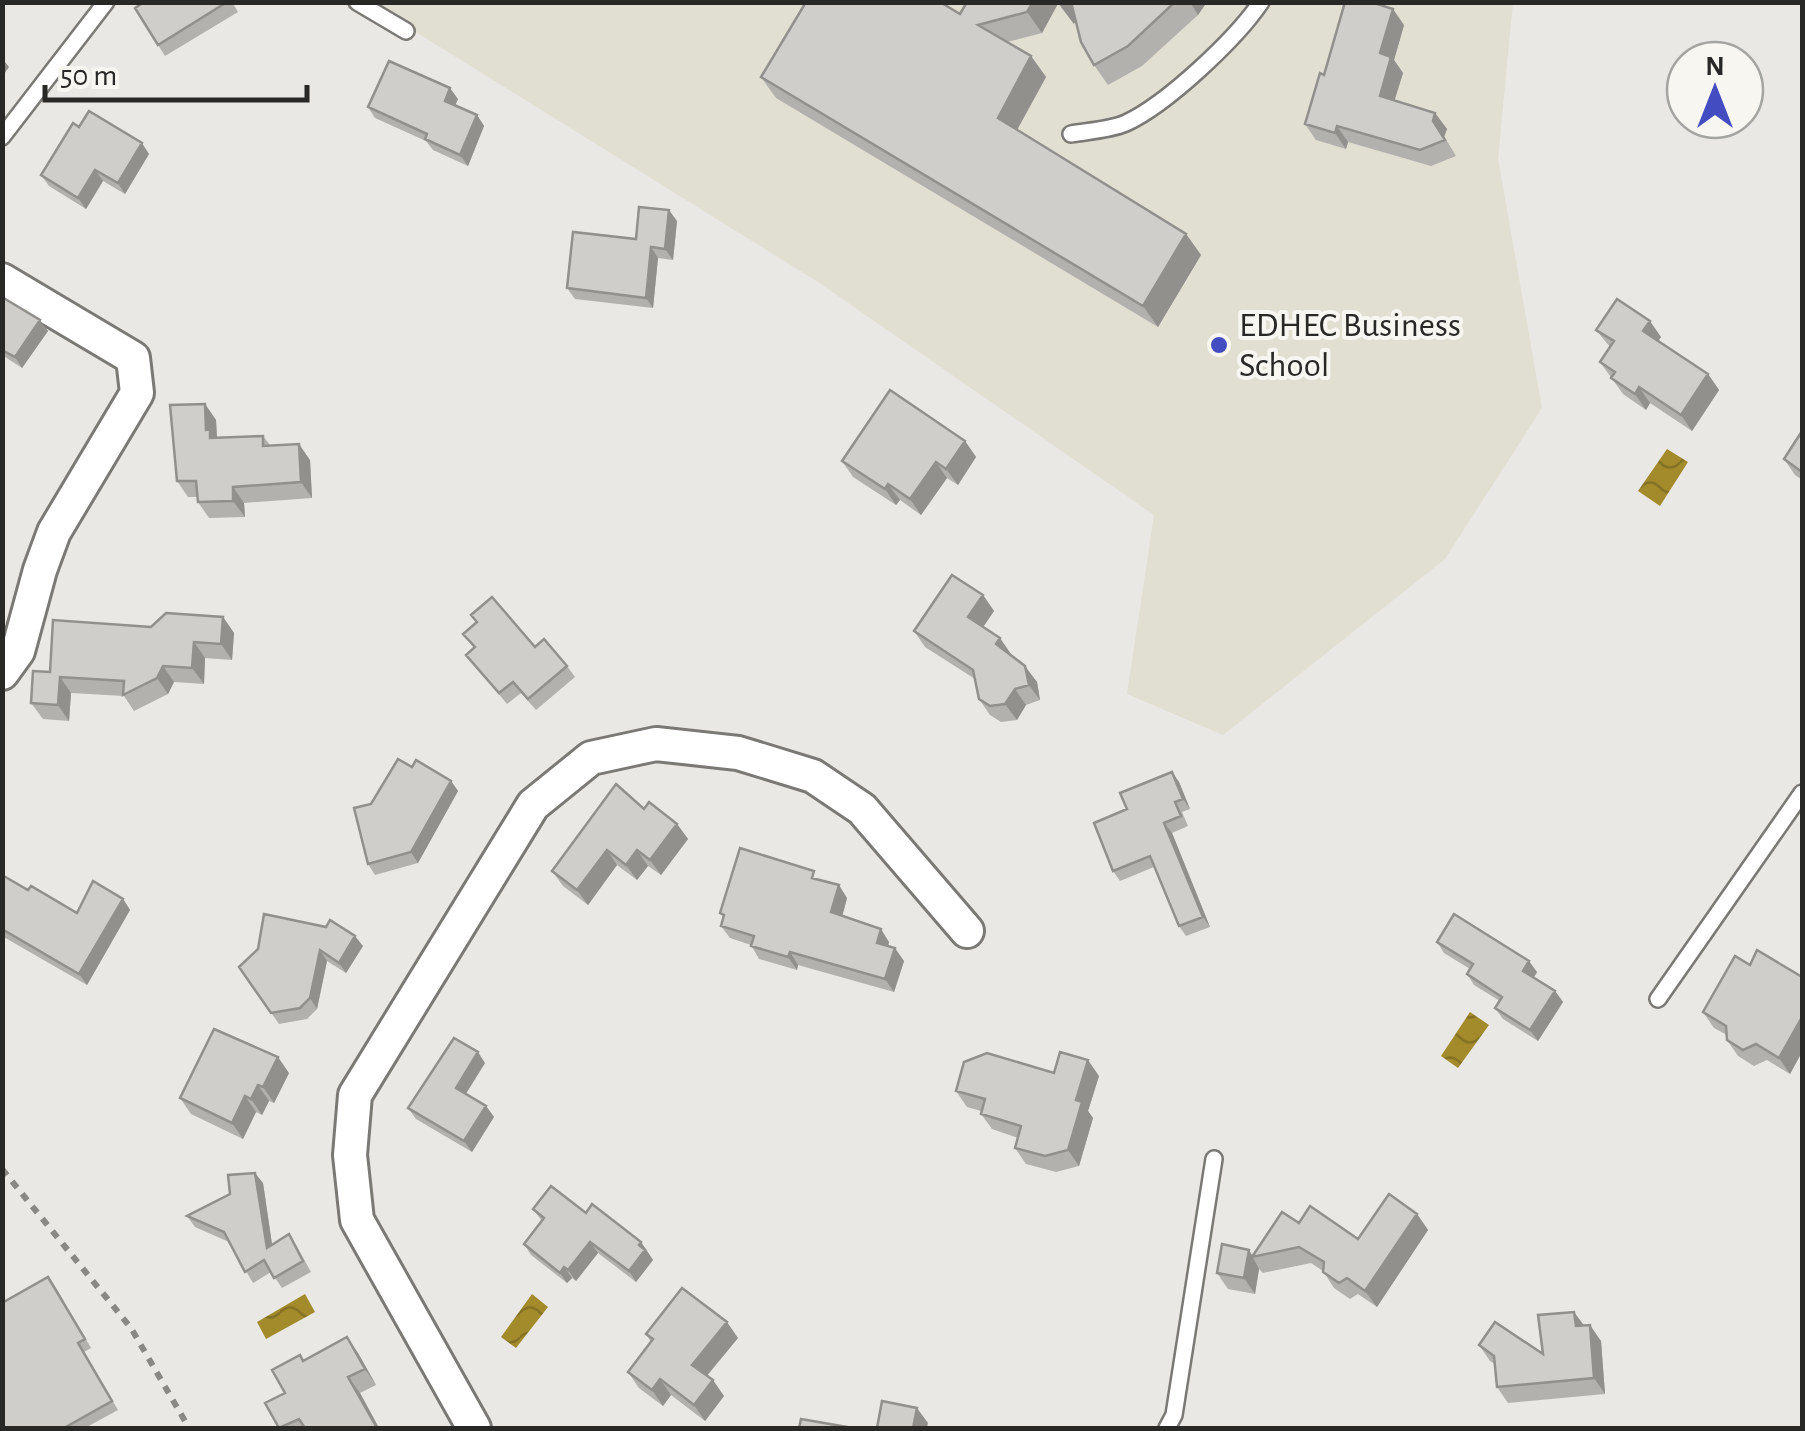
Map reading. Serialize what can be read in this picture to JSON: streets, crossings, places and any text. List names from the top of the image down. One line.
{"places":["EDHEC Business School"],"scale_bar":"50 m","north":"top"}
